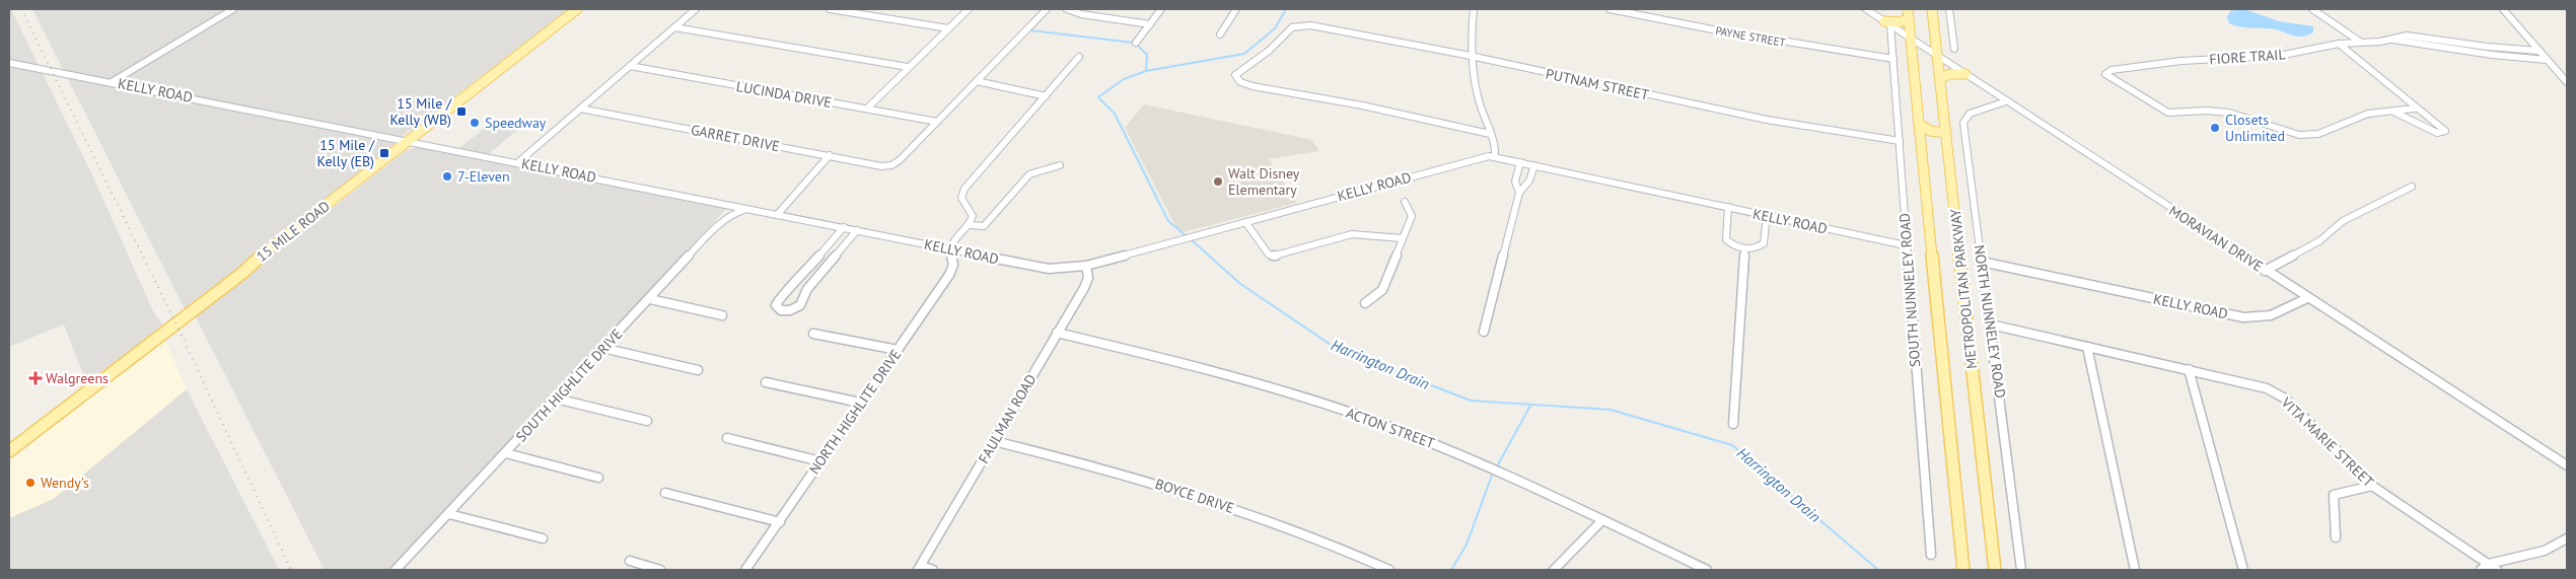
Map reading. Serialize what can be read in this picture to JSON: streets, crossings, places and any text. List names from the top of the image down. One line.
{"streets":{"main road":["15 MILE ROAD","METROPOLITAN PARKWAY"],"street":["PAYNE STREET","FIORE TRAIL","PUTNAM STREET","KELLY ROAD","LUCINDA DRIVE","GARRET DRIVE","MORAVIAN DRIVE","SOUTH NUNNELEY ROAD","NORTH NUNNELEY ROAD","SOUTH HIGHLITE DRIVE","NORTH HIGHLITE DRIVE","FAULMAN ROAD","ACTON STREET","VITA MARIE STREET","BOYCE DRIVE"]},"crossings":[["PAYNE STREET","SOUTH NUNNELEY ROAD"],["PUTNAM STREET","SOUTH NUNNELEY ROAD"],["KELLY ROAD","15 MILE ROAD"],["KELLY ROAD","MORAVIAN DRIVE"],["KELLY ROAD","SOUTH NUNNELEY ROAD"],["KELLY ROAD","NORTH NUNNELEY ROAD"],["KELLY ROAD","SOUTH HIGHLITE DRIVE"],["KELLY ROAD","NORTH HIGHLITE DRIVE"],["KELLY ROAD","FAULMAN ROAD"],["LUCINDA DRIVE","GARRET DRIVE"],["MORAVIAN DRIVE","METROPOLITAN PARKWAY"],["MORAVIAN DRIVE","SOUTH NUNNELEY ROAD"],["MORAVIAN DRIVE","NORTH NUNNELEY ROAD"],["NORTH NUNNELEY ROAD","VITA MARIE STREET"],["FAULMAN ROAD","ACTON STREET"],["FAULMAN ROAD","BOYCE DRIVE"]],"water":["Harrington Drain"],"places":{"transit":["15 Mile / Kelly (WB)","15 Mile / Kelly (EB)"],"other":["Speedway","Closets Unlimited","7-Eleven","Walt Disney Elementary","Wendy's"],"health":["Walgreens"]}}
